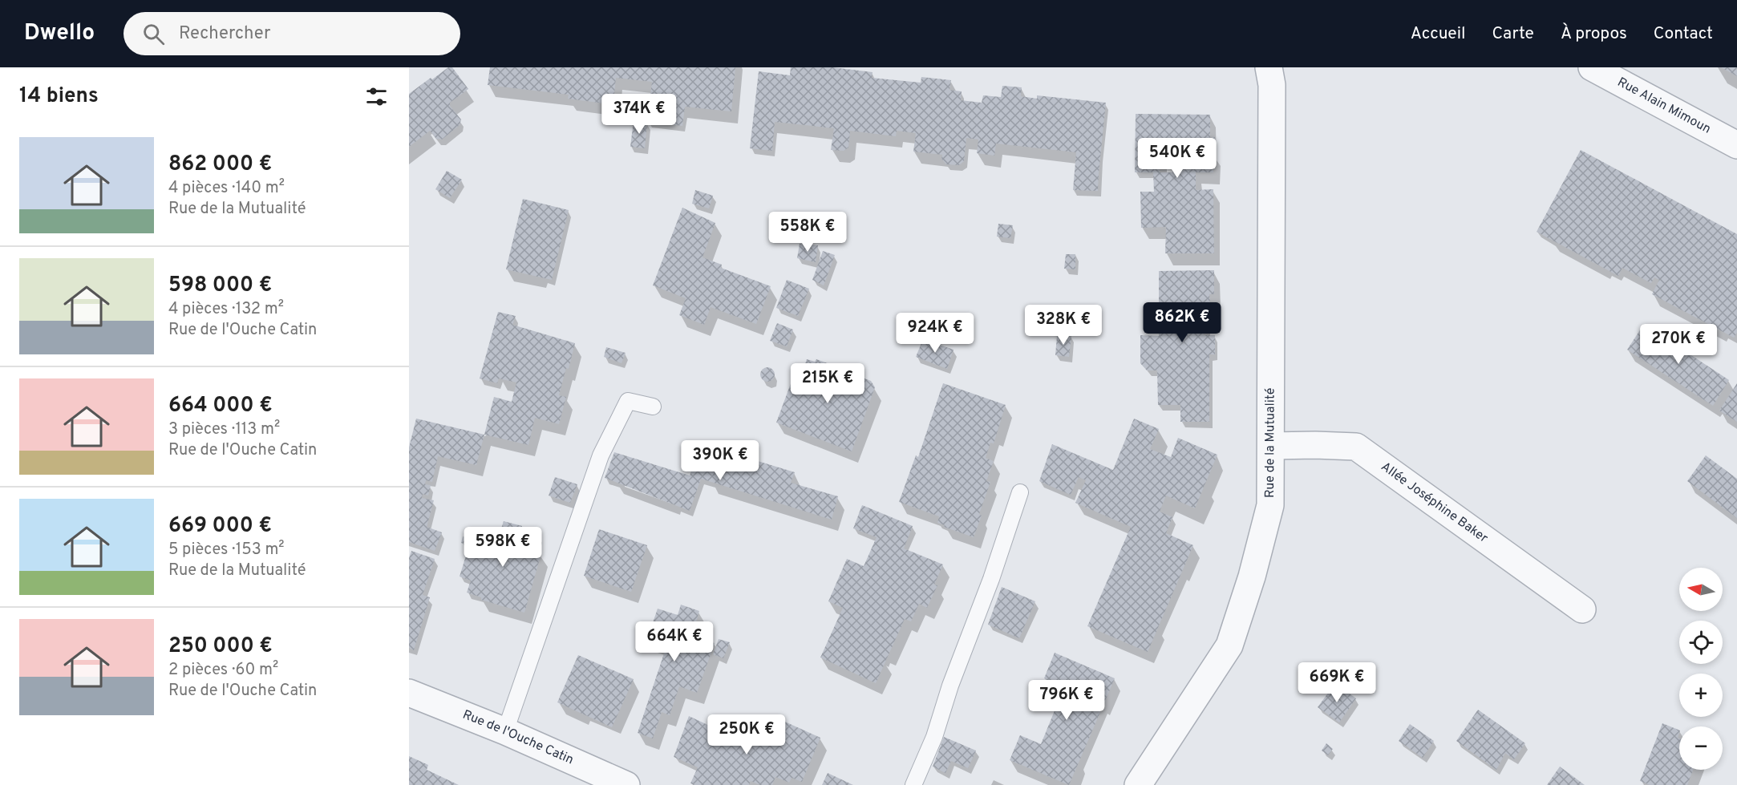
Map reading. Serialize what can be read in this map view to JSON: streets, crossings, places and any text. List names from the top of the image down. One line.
{"streets":{"street":["Rue Alain Mimoun","Rue de la Mutualité","Allée Joséphine Baker","Rue de l'Ouche Catin"]},"crossings":[["Rue de la Mutualité","Allée Joséphine Baker"]],"north":"left","page":{"header":"Dwello","search":"Rechercher","nav":["Accueil","Carte","À propos","Contact"],"heading":"14 biens","price":["374K €","540K €","558K €","862K €","328K €","924K €","270K €","215K €","390K €","598K €","664K €","669K €","796K €","250K €"],"list":[{"name":"862 000 €","note":"4 pièces · 140 m² · Rue de la Mutualité"},{"name":"598 000 €","note":"4 pièces · 132 m² · Rue de l'Ouche Catin"},{"name":"664 000 €","note":"3 pièces · 113 m² · Rue de l'Ouche Catin"},{"name":"669 000 €","note":"5 pièces · 153 m² · Rue de la Mutualité"},{"name":"250 000 €","note":"2 pièces · 60 m² · Rue de l'Ouche Catin"}],"map_buttons":["+","−"]}}
